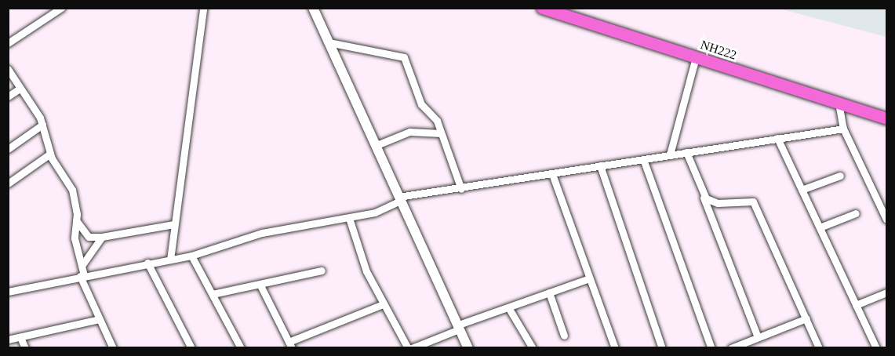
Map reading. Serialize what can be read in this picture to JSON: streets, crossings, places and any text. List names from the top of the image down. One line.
{"streets":{"main road":["NH222"]}}
